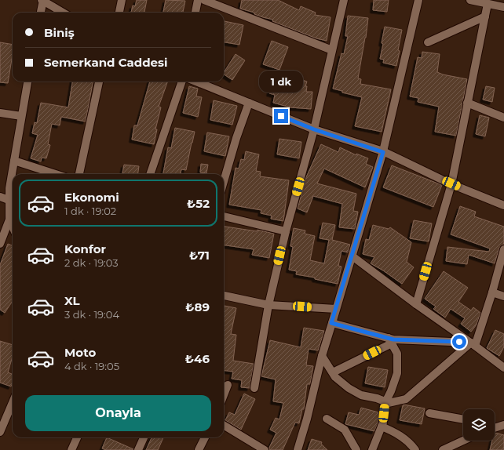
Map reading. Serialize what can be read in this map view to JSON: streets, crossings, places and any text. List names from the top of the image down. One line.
{"page":{"banner":["Biniş","Semerkand Caddesi"],"bubble":"1 dk","list":[{"name":"Ekonomi","note":"1 dk · 19:02","value":"₺52"},{"name":"Konfor","note":"2 dk · 19:03","value":"₺71"},{"name":"XL","note":"3 dk · 19:04","value":"₺89"},{"name":"Moto","note":"4 dk · 19:05","value":"₺46"}],"buttons":"Onayla"}}
